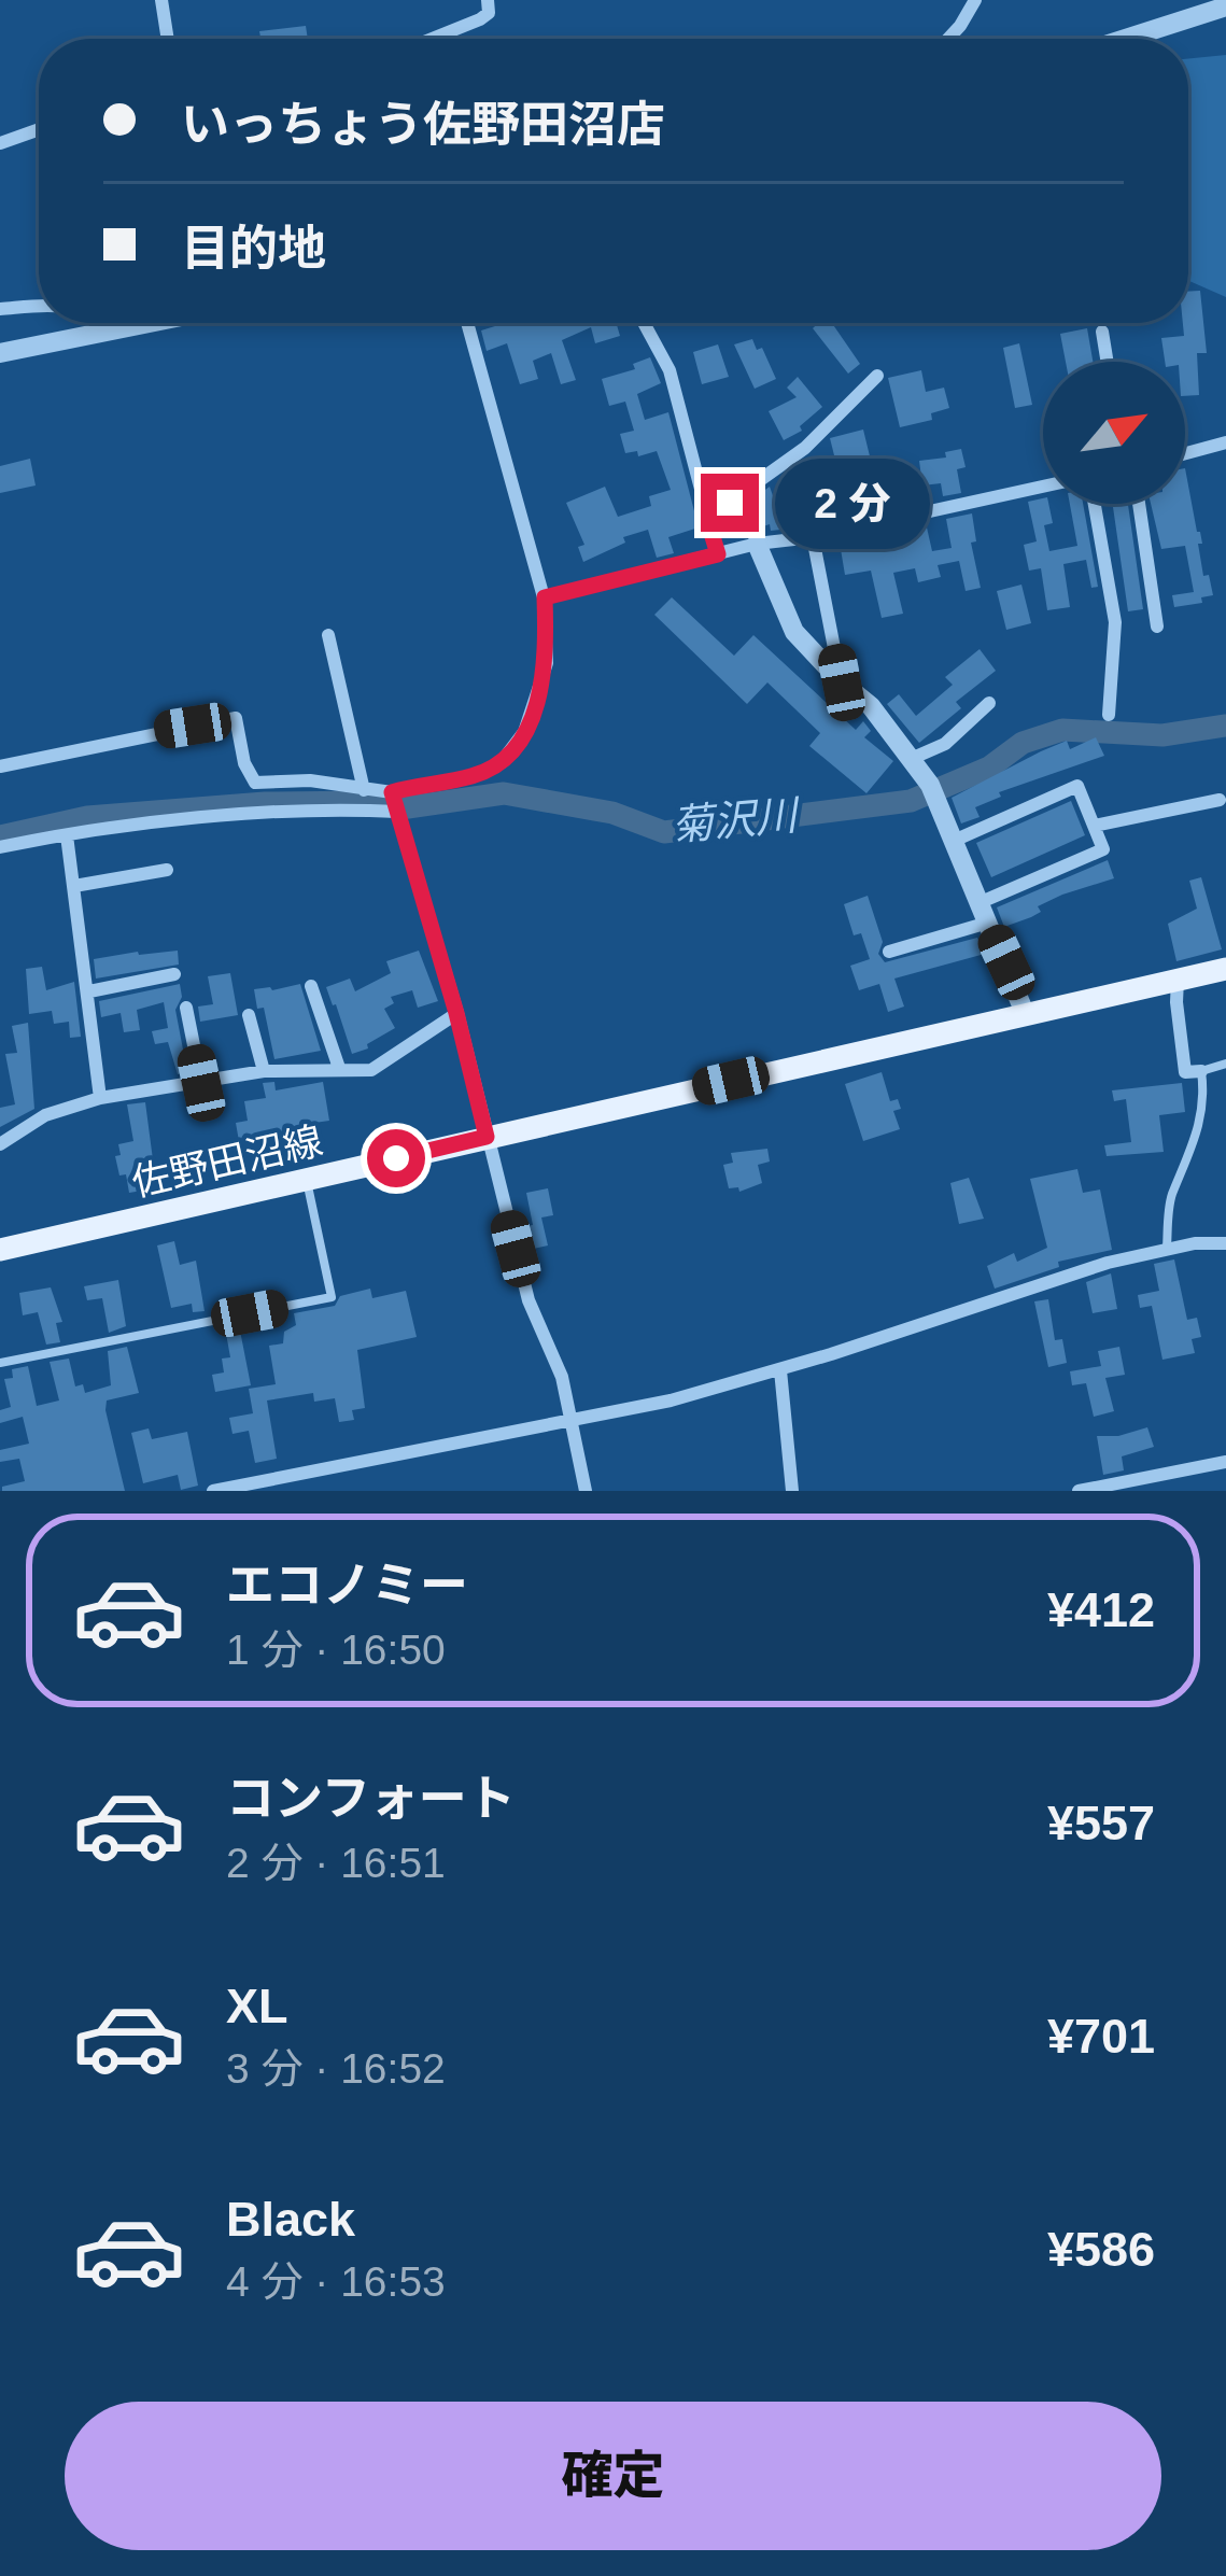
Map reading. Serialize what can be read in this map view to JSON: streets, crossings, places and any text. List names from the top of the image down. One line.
{"streets":{"main road":["佐野田沼線"]},"water":["菊沢川"],"north":"top right","page":{"banner":["いっちょう佐野田沼店","目的地"],"bubble":"2 分","list":[{"name":"エコノミー","note":"1 分 · 16:50","value":"¥412"},{"name":"コンフォート","note":"2 分 · 16:51","value":"¥557"},{"name":"XL","note":"3 分 · 16:52","value":"¥701"},{"name":"Black","note":"4 分 · 16:53","value":"¥586"}],"buttons":"確定"}}
